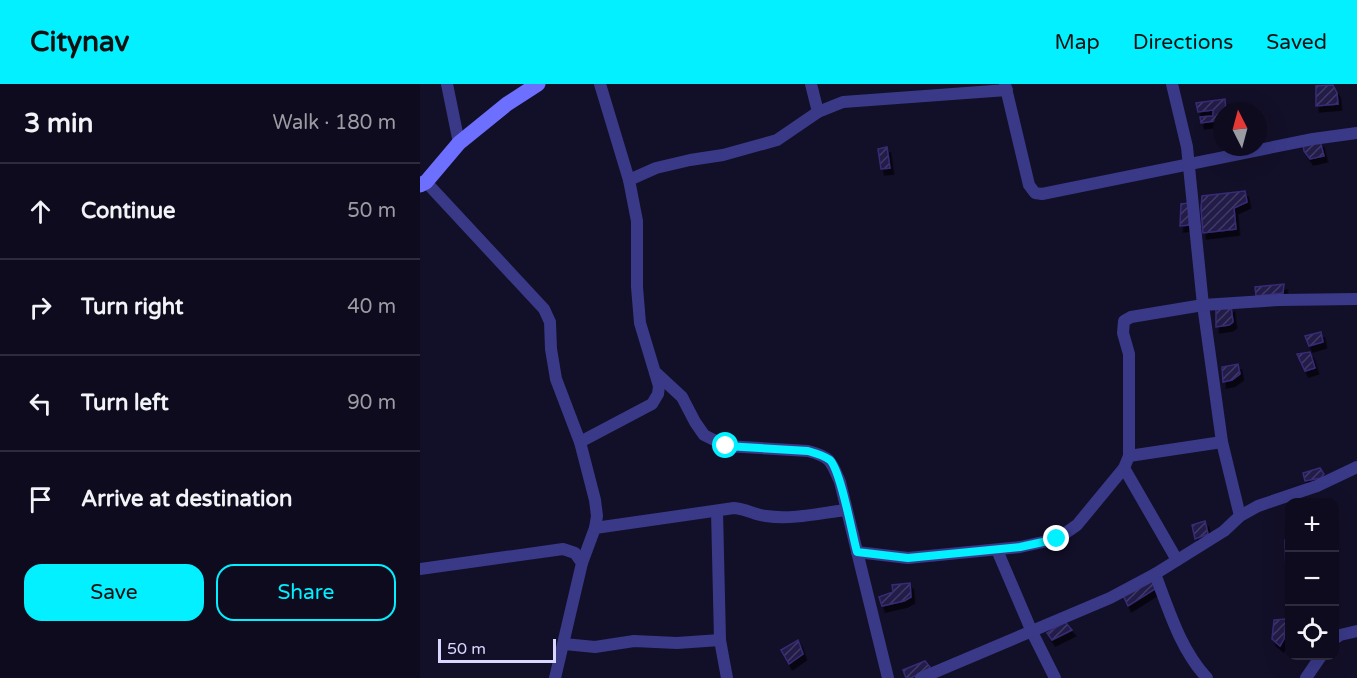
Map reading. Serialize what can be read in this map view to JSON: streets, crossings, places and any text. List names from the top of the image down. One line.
{"scale_bar":"50 m","north":"top","page":{"header":"Citynav","nav":["Map","Directions","Saved"],"heading":["3 min","Walk · 180 m"],"list":[["Continue","50 m"],["Turn right","40 m"],["Turn left","90 m"],"Arrive at destination"],"map_buttons":["+","−"],"buttons":["Save","Share"],"scale":"50 m"}}
